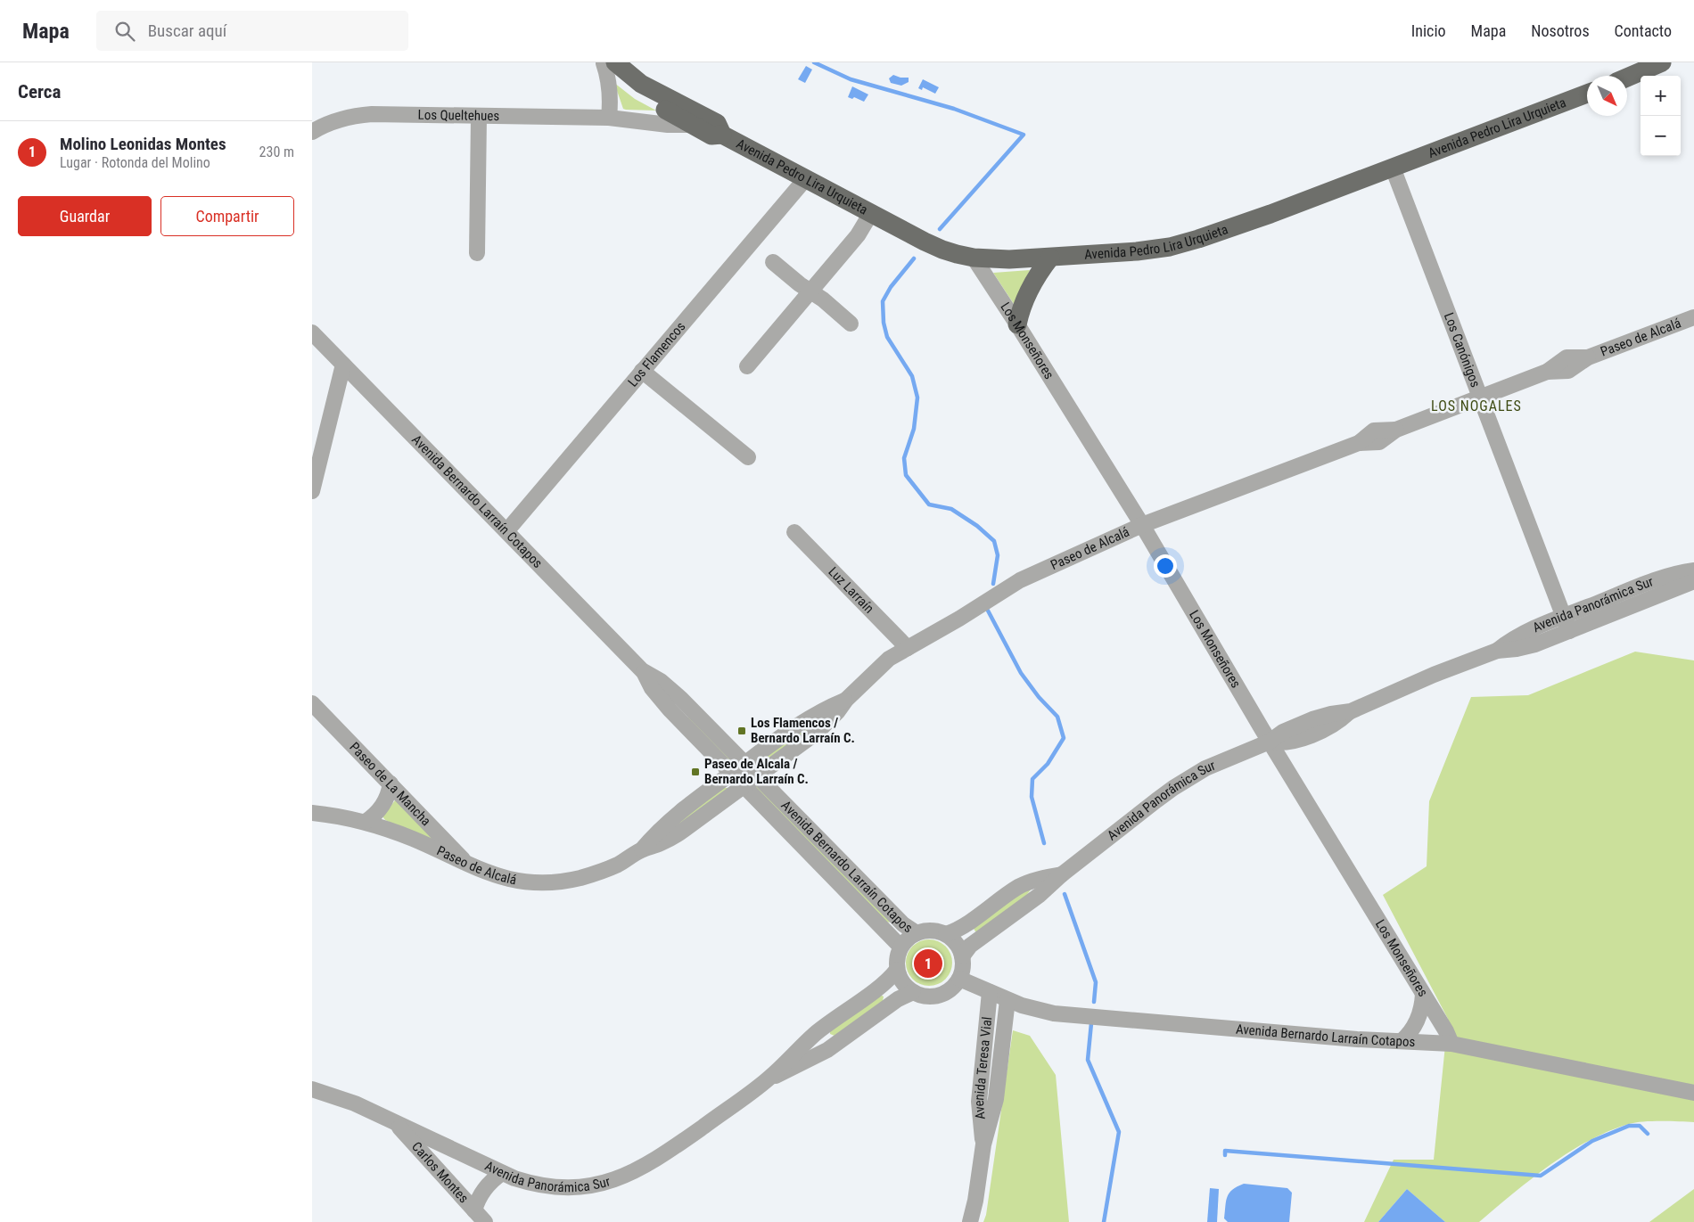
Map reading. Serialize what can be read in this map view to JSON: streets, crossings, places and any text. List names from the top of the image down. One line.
{"streets":{"main road":["Avenida Pedro Lira Urquieta"],"street":["Los Queltehues","Paseo de Alcalá","Los Monseñores","Los Canónigos","Los Flamencos","Avenida Bernardo Larraín Cotapos","Luz Larraín","Avenida Panorámica Sur","Paseo de La Mancha","Avenida Teresa Vial","Carlos Montes"]},"crossings":[["Los Queltehues","Avenida Pedro Lira Urquieta"],["Avenida Pedro Lira Urquieta","Los Monseñores"],["Avenida Pedro Lira Urquieta","Los Canónigos"],["Avenida Pedro Lira Urquieta","Los Flamencos"],["Paseo de Alcalá","Los Monseñores"],["Paseo de Alcalá","Los Canónigos"],["Paseo de Alcalá","Avenida Bernardo Larraín Cotapos"],["Paseo de Alcalá","Luz Larraín"],["Paseo de Alcalá","Paseo de La Mancha"],["Los Monseñores","Avenida Bernardo Larraín Cotapos"],["Los Monseñores","Avenida Panorámica Sur"],["Los Canónigos","Avenida Panorámica Sur"],["Los Flamencos","Avenida Bernardo Larraín Cotapos"],["Avenida Bernardo Larraín Cotapos","Avenida Panorámica Sur"],["Avenida Bernardo Larraín Cotapos","Avenida Teresa Vial"],["Avenida Panorámica Sur","Carlos Montes"]],"districts":["LOS NOGALES"],"places":{"transit":["Los Flamencos / Bernardo Larraín C.","Paseo de Alcala / Bernardo Larraín C."]},"north":"bottom right","page":{"header":"Mapa","search":"Buscar aquí","nav":["Inicio","Mapa","Nosotros","Contacto"],"heading":"Cerca","map_buttons":["+","−"],"list":[{"mark":"1","name":"Molino Leonidas Montes","note":"Lugar · Rotonda del Molino","value":"230 m"}],"buttons":["Guardar","Compartir"],"pins":"1"}}
